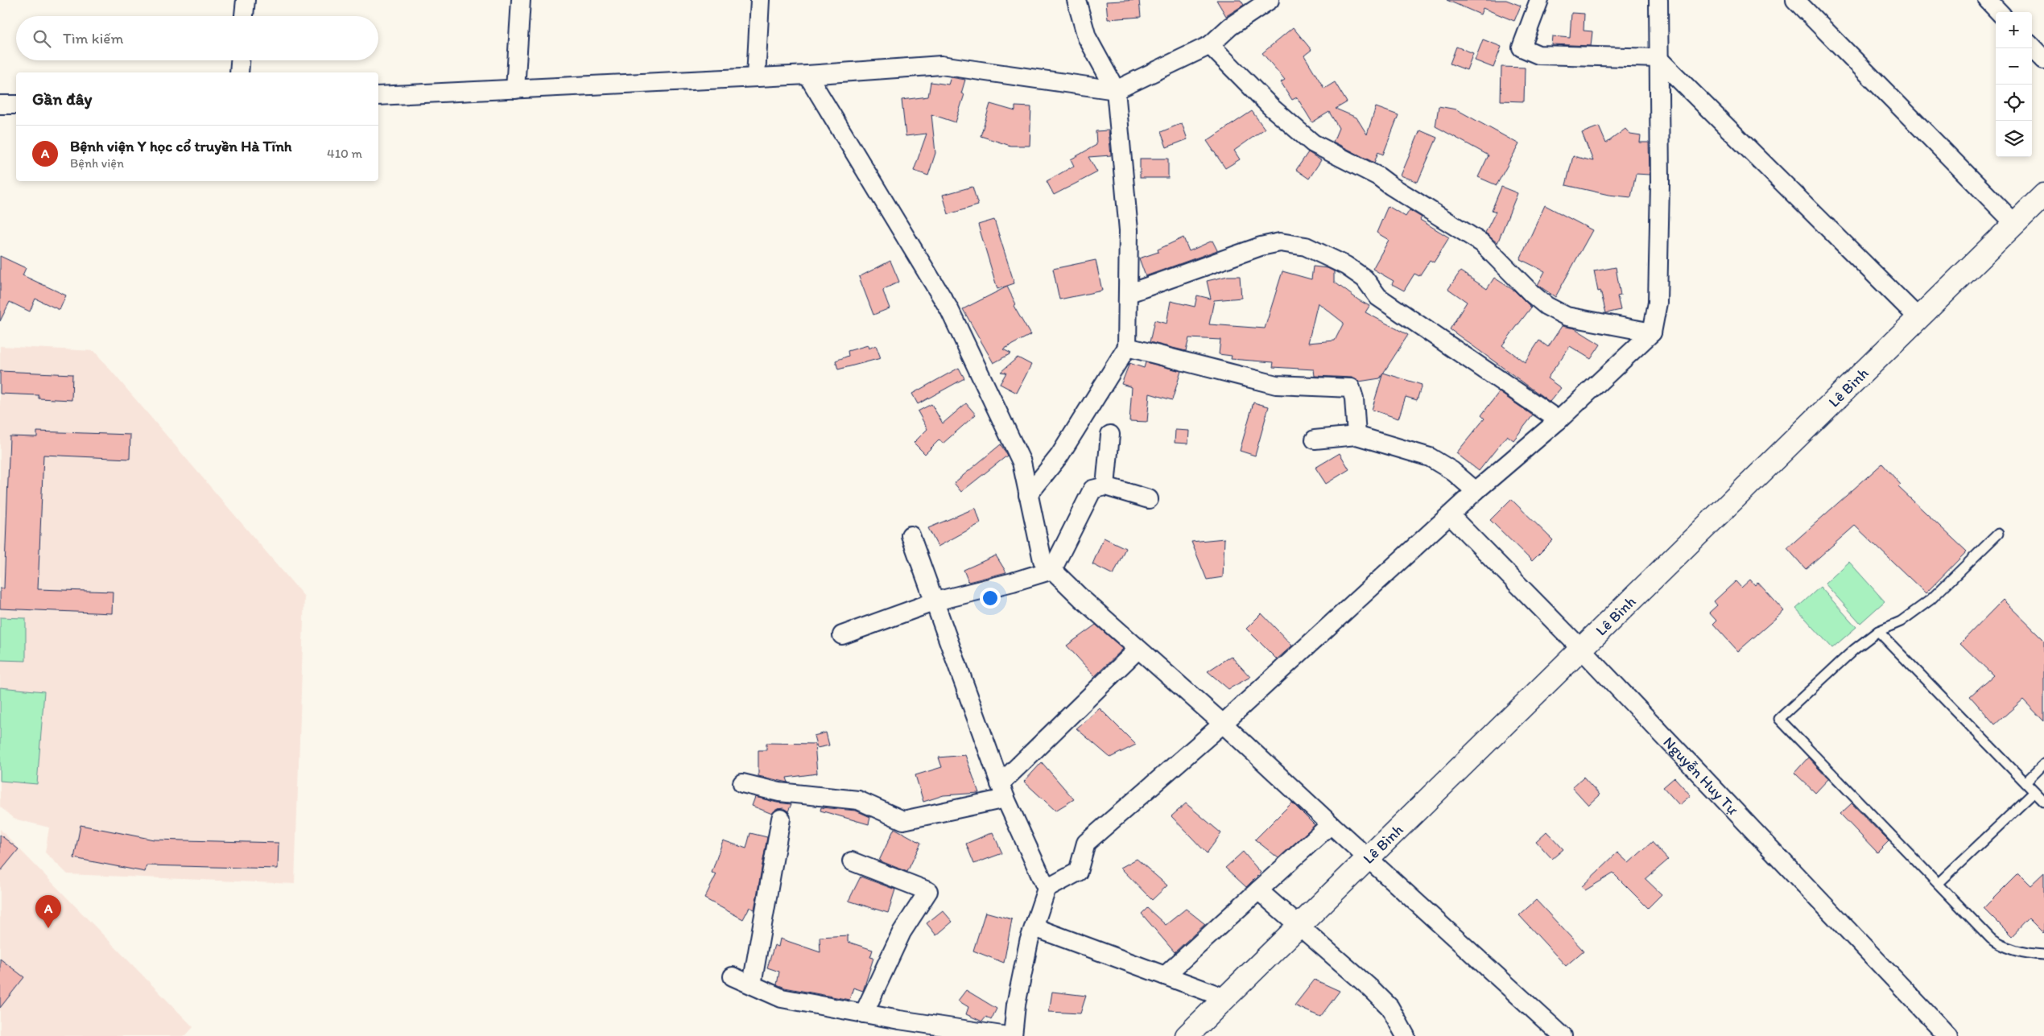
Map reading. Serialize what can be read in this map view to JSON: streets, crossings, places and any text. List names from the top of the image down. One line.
{"streets":{"street":["Lê Bình","Nguyễn Huy Tự"]},"crossings":[["Lê Bình","Nguyễn Huy Tự"]],"page":{"map_buttons":["+","−"],"search":"Tìm kiếm","heading":"Gần đây","list":[{"mark":"A","name":"Bệnh viện Y học cổ truyền Hà Tĩnh","note":"Bệnh viện","value":"410 m"}],"pins":"A"}}
